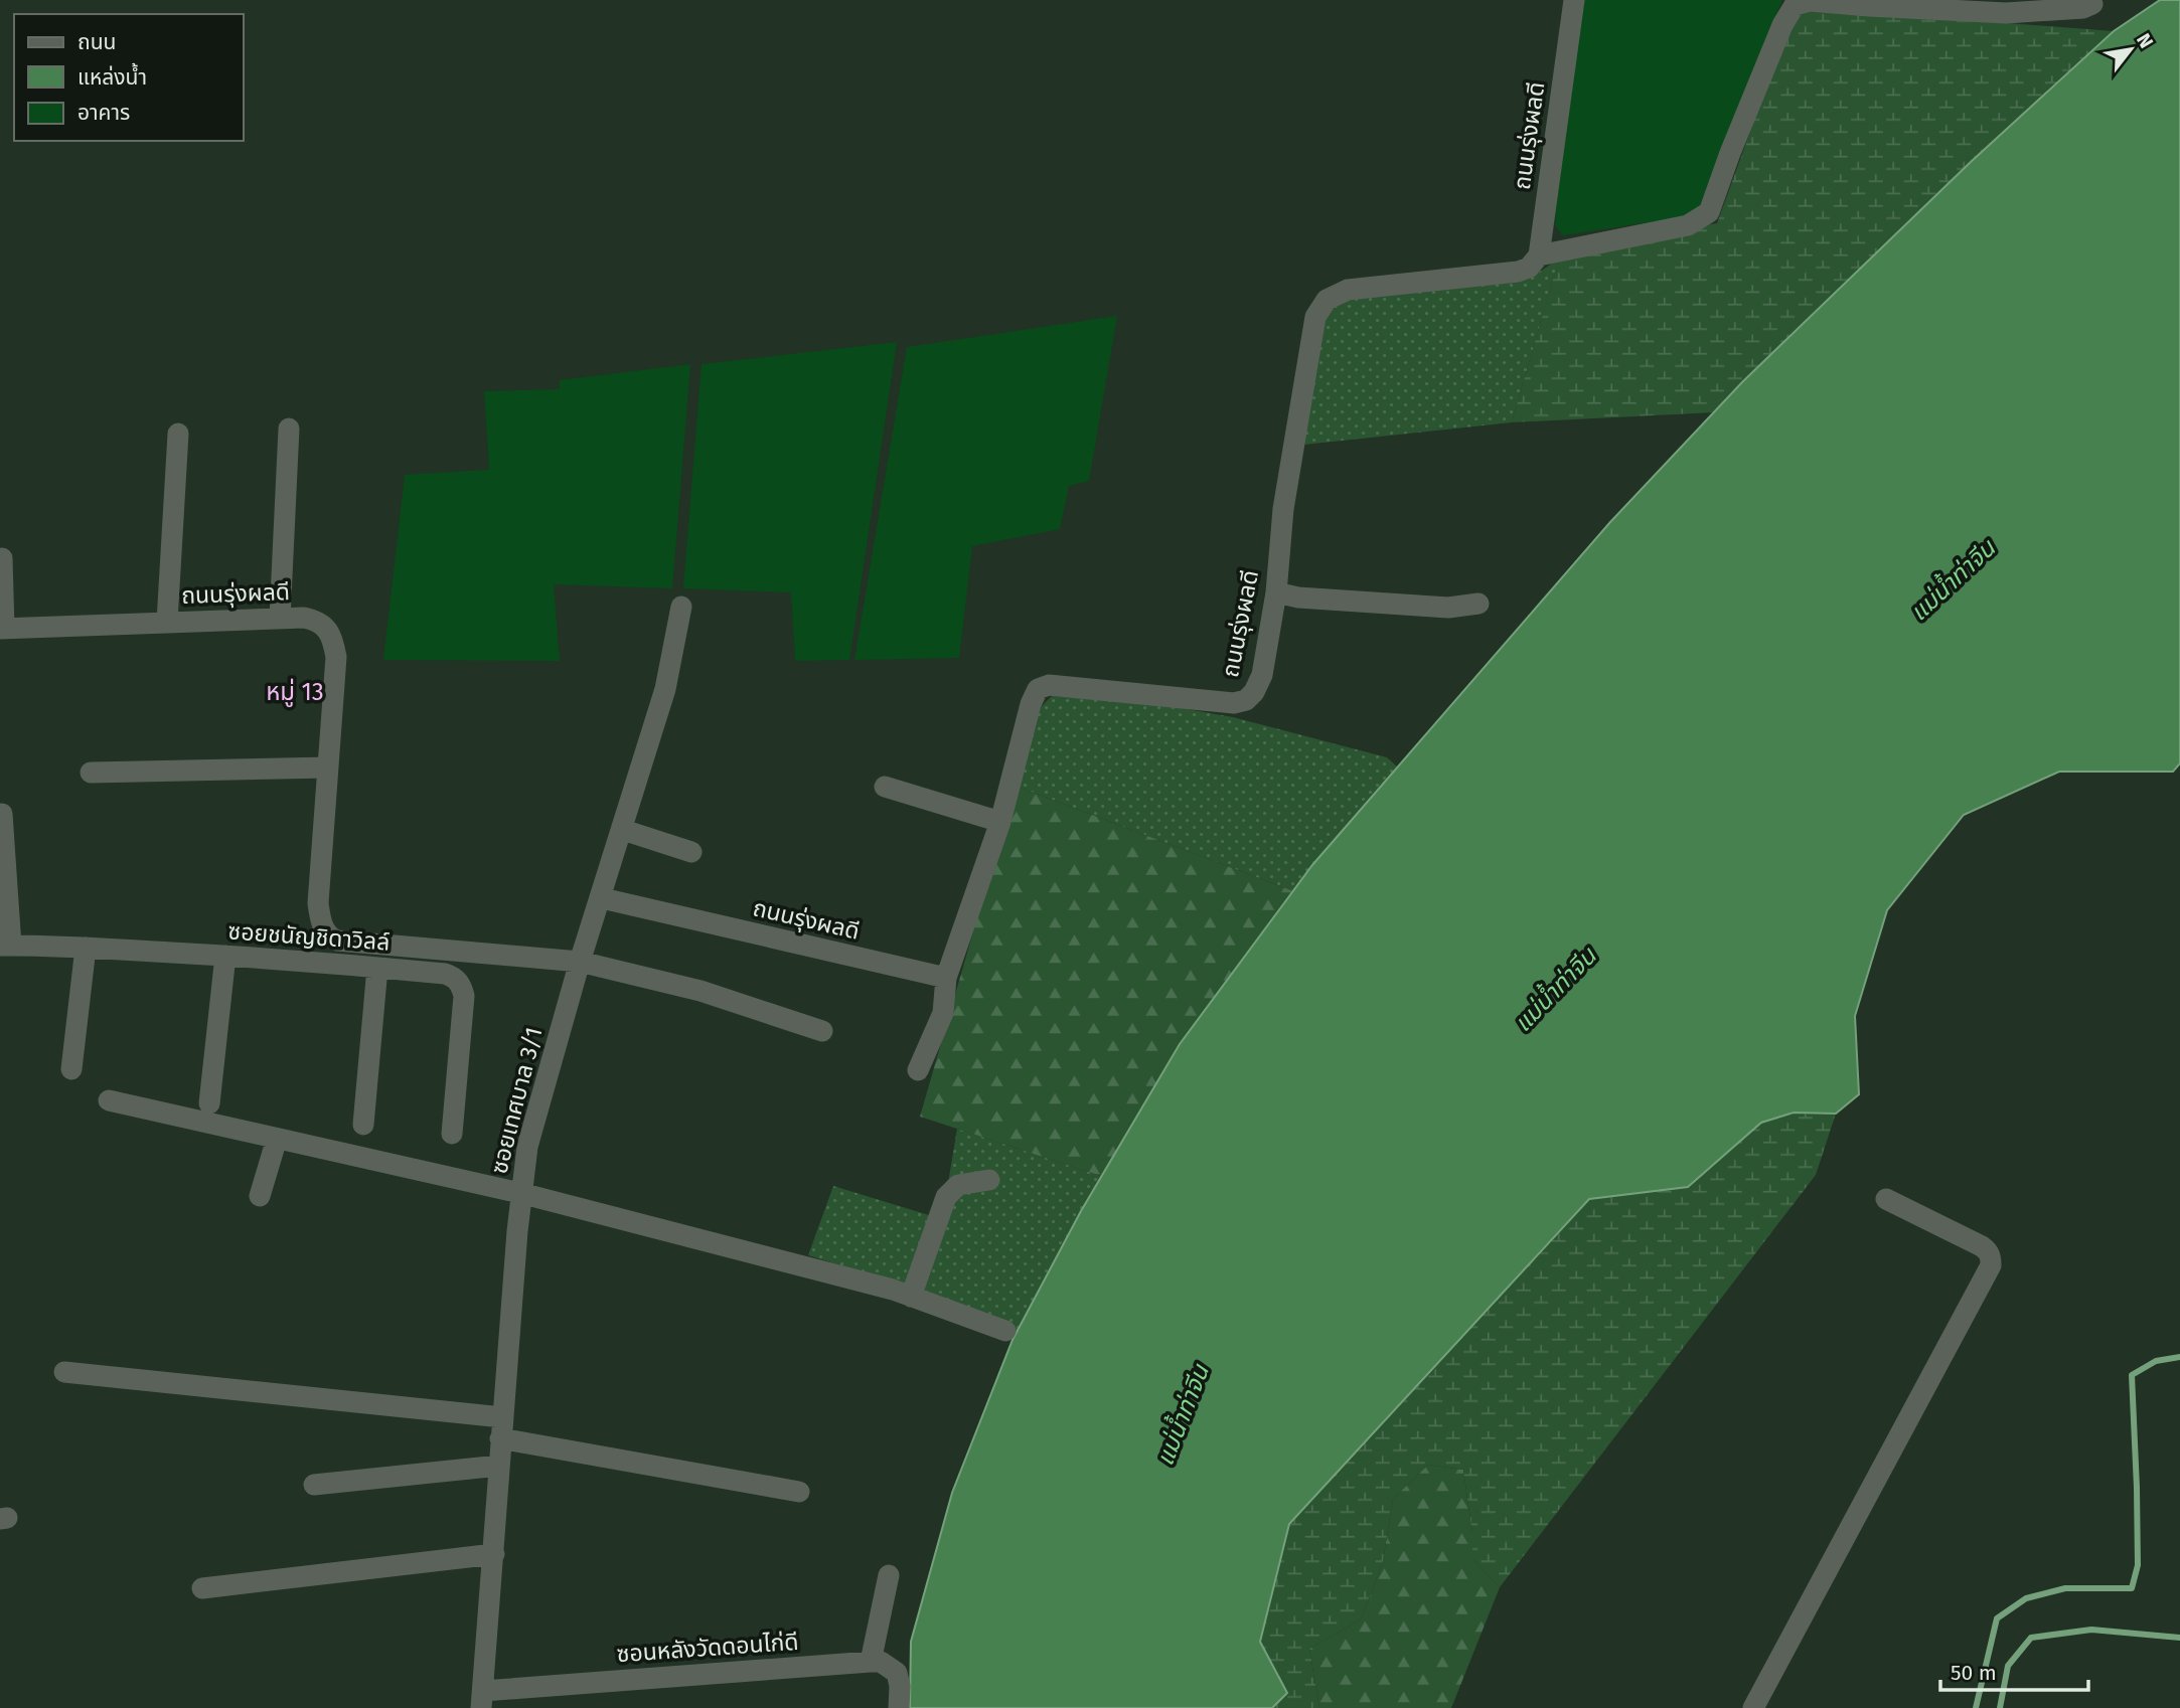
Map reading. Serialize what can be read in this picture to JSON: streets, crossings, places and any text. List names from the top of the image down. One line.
{"streets":{"street":["ถนนรุ่งผลดี","ซอยชนัญชิดาวิลล์","ซอยเทศบาล 3/1","ซอนหลังวัดดอนไก่ดี"]},"crossings":[["ถนนรุ่งผลดี","ซอยเทศบาล 3/1"],["ซอยเทศบาล 3/1","ซอนหลังวัดดอนไก่ดี"]],"districts":["หมู่ 13"],"water":["แม่น้ำท่าจีน"],"legend":["ถนน","แหล่งน้ำ","อาคาร"],"scale_bar":"50 m","north":"top right"}
